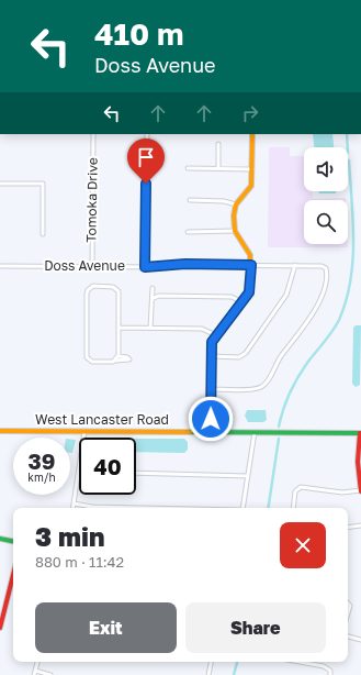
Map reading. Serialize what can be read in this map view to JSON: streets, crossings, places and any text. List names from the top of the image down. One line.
{"streets":{"street":["Tomoka Drive","Doss Avenue","West Lancaster Road"]},"crossings":[["Tomoka Drive","Doss Avenue"]],"page":{"turn":["410 m","Doss Avenue"],"speed":"39 km/h","limit":"40","heading":["3 min","880 m · 11:42"],"buttons":["Exit","Share"]}}
